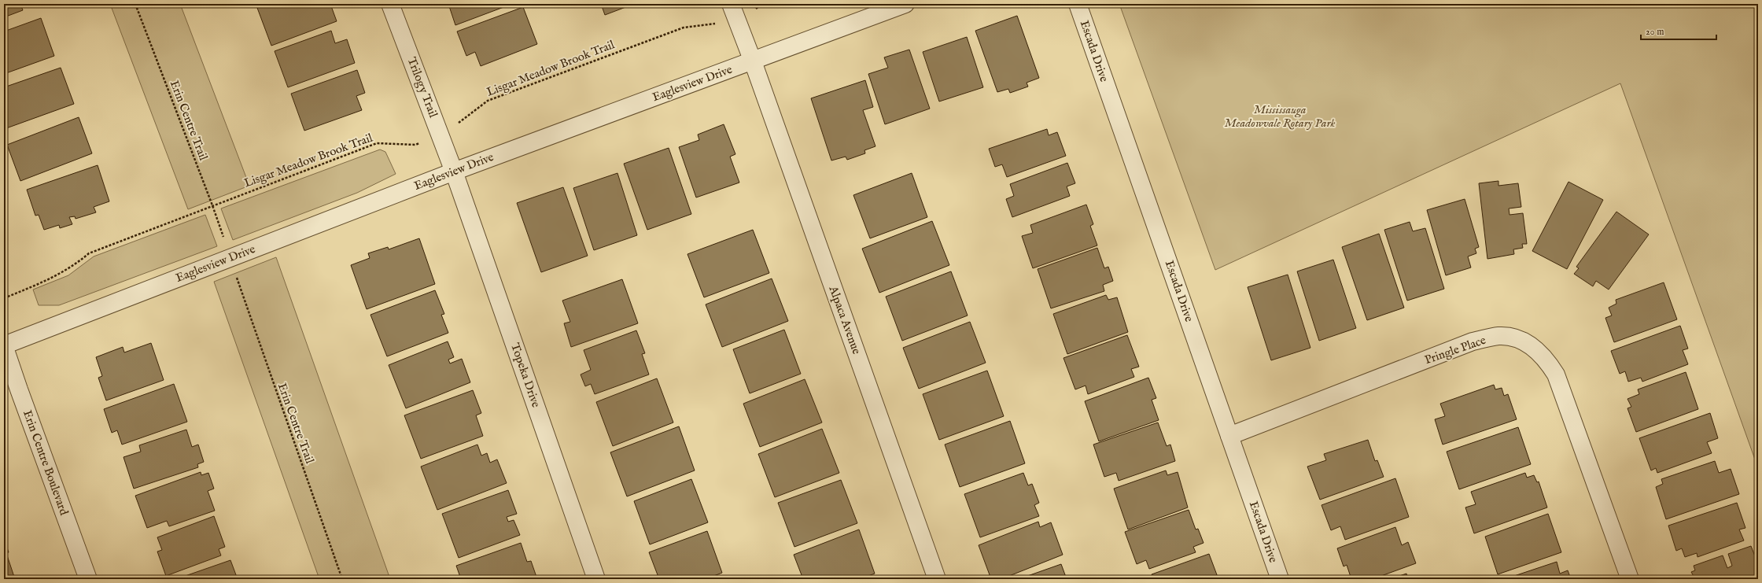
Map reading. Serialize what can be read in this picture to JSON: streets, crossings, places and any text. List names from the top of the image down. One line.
{"streets":{"street":["Escada Drive","Eaglesview Drive","Trilogy Trail","Alpaca Avenue","Pringle Place","Topeka Drive","Erin Centre Boulevard"],"path":["Lisgar Meadow Brook Trail","Erin Centre Trail"]},"crossings":[["Escada Drive","Pringle Place"],["Lisgar Meadow Brook Trail","Trilogy Trail"],["Lisgar Meadow Brook Trail","Erin Centre Trail"],["Lisgar Meadow Brook Trail","Alpaca Avenue"],["Eaglesview Drive","Trilogy Trail"],["Eaglesview Drive","Alpaca Avenue"],["Eaglesview Drive","Topeka Drive"],["Eaglesview Drive","Erin Centre Boulevard"],["Trilogy Trail","Topeka Drive"]],"parks":["Mississauga Meadowvale Rotary Park"],"scale_bar":"20 m"}
